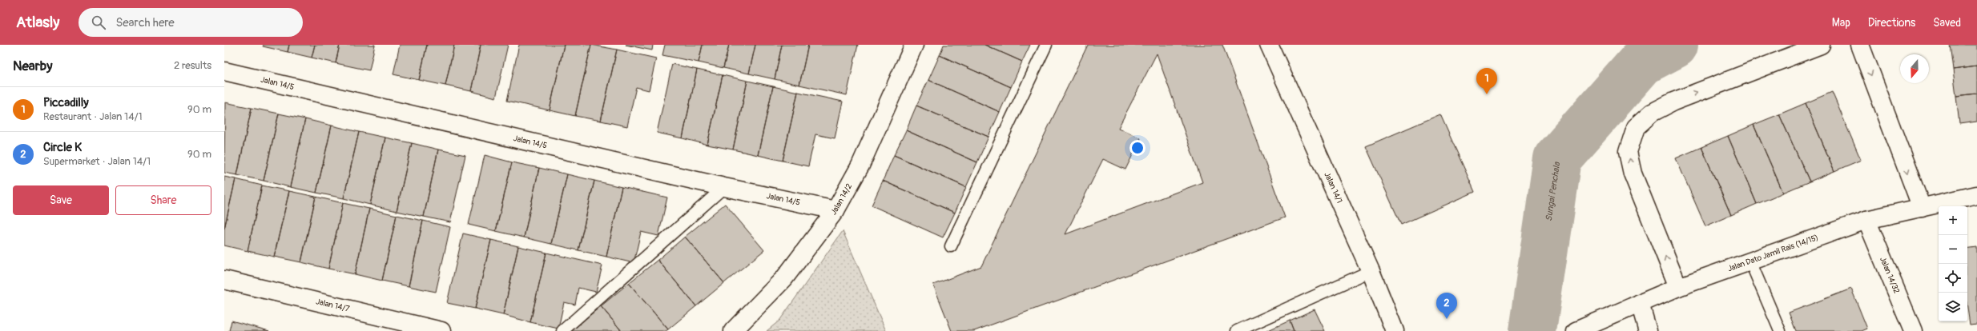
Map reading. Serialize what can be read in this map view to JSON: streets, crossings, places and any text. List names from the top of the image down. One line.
{"streets":{"street":["Jalan 14/5","Jalan 14/1","Jalan 14/2","Jalan Dato Jamil Rais (14/15)","Jalan 14/32","Jalan 14/7"]},"crossings":[["Jalan 14/5","Jalan 14/2"],["Jalan Dato Jamil Rais (14/15)","Jalan 14/32"]],"water":["Sungai Penchala"],"north":"bottom","page":{"header":"Atlasly","search":"Search here","nav":["Map","Directions","Saved"],"heading":["Nearby","2 results"],"pins":["1","2"],"list":[{"mark":"1","name":"Piccadilly","note":"Restaurant · Jalan 14/1","value":"90 m"},{"mark":"2","name":"Circle K","note":"Supermarket · Jalan 14/1","value":"90 m"}],"buttons":["Save","Share"],"map_buttons":["+","−"]}}
